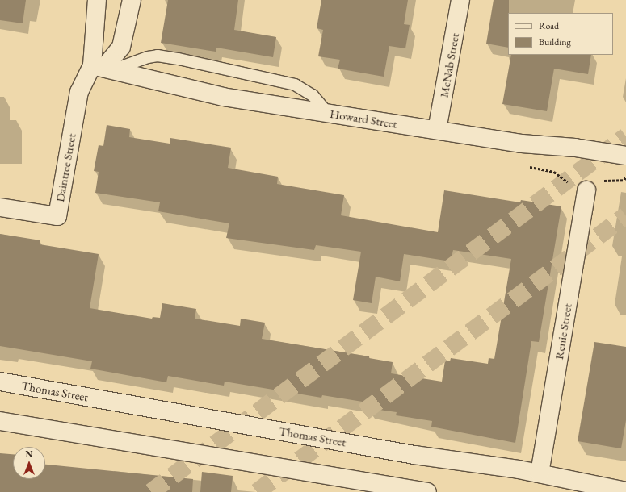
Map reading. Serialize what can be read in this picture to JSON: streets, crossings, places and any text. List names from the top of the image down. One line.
{"streets":{"street":["McNab Street","Howard Street","Daintree Street","Renie Street","Thomas Street"]},"crossings":[["McNab Street","Howard Street"],["Howard Street","Daintree Street"],["Renie Street","Thomas Street"]],"legend":["Road","Building"],"north":"top"}
